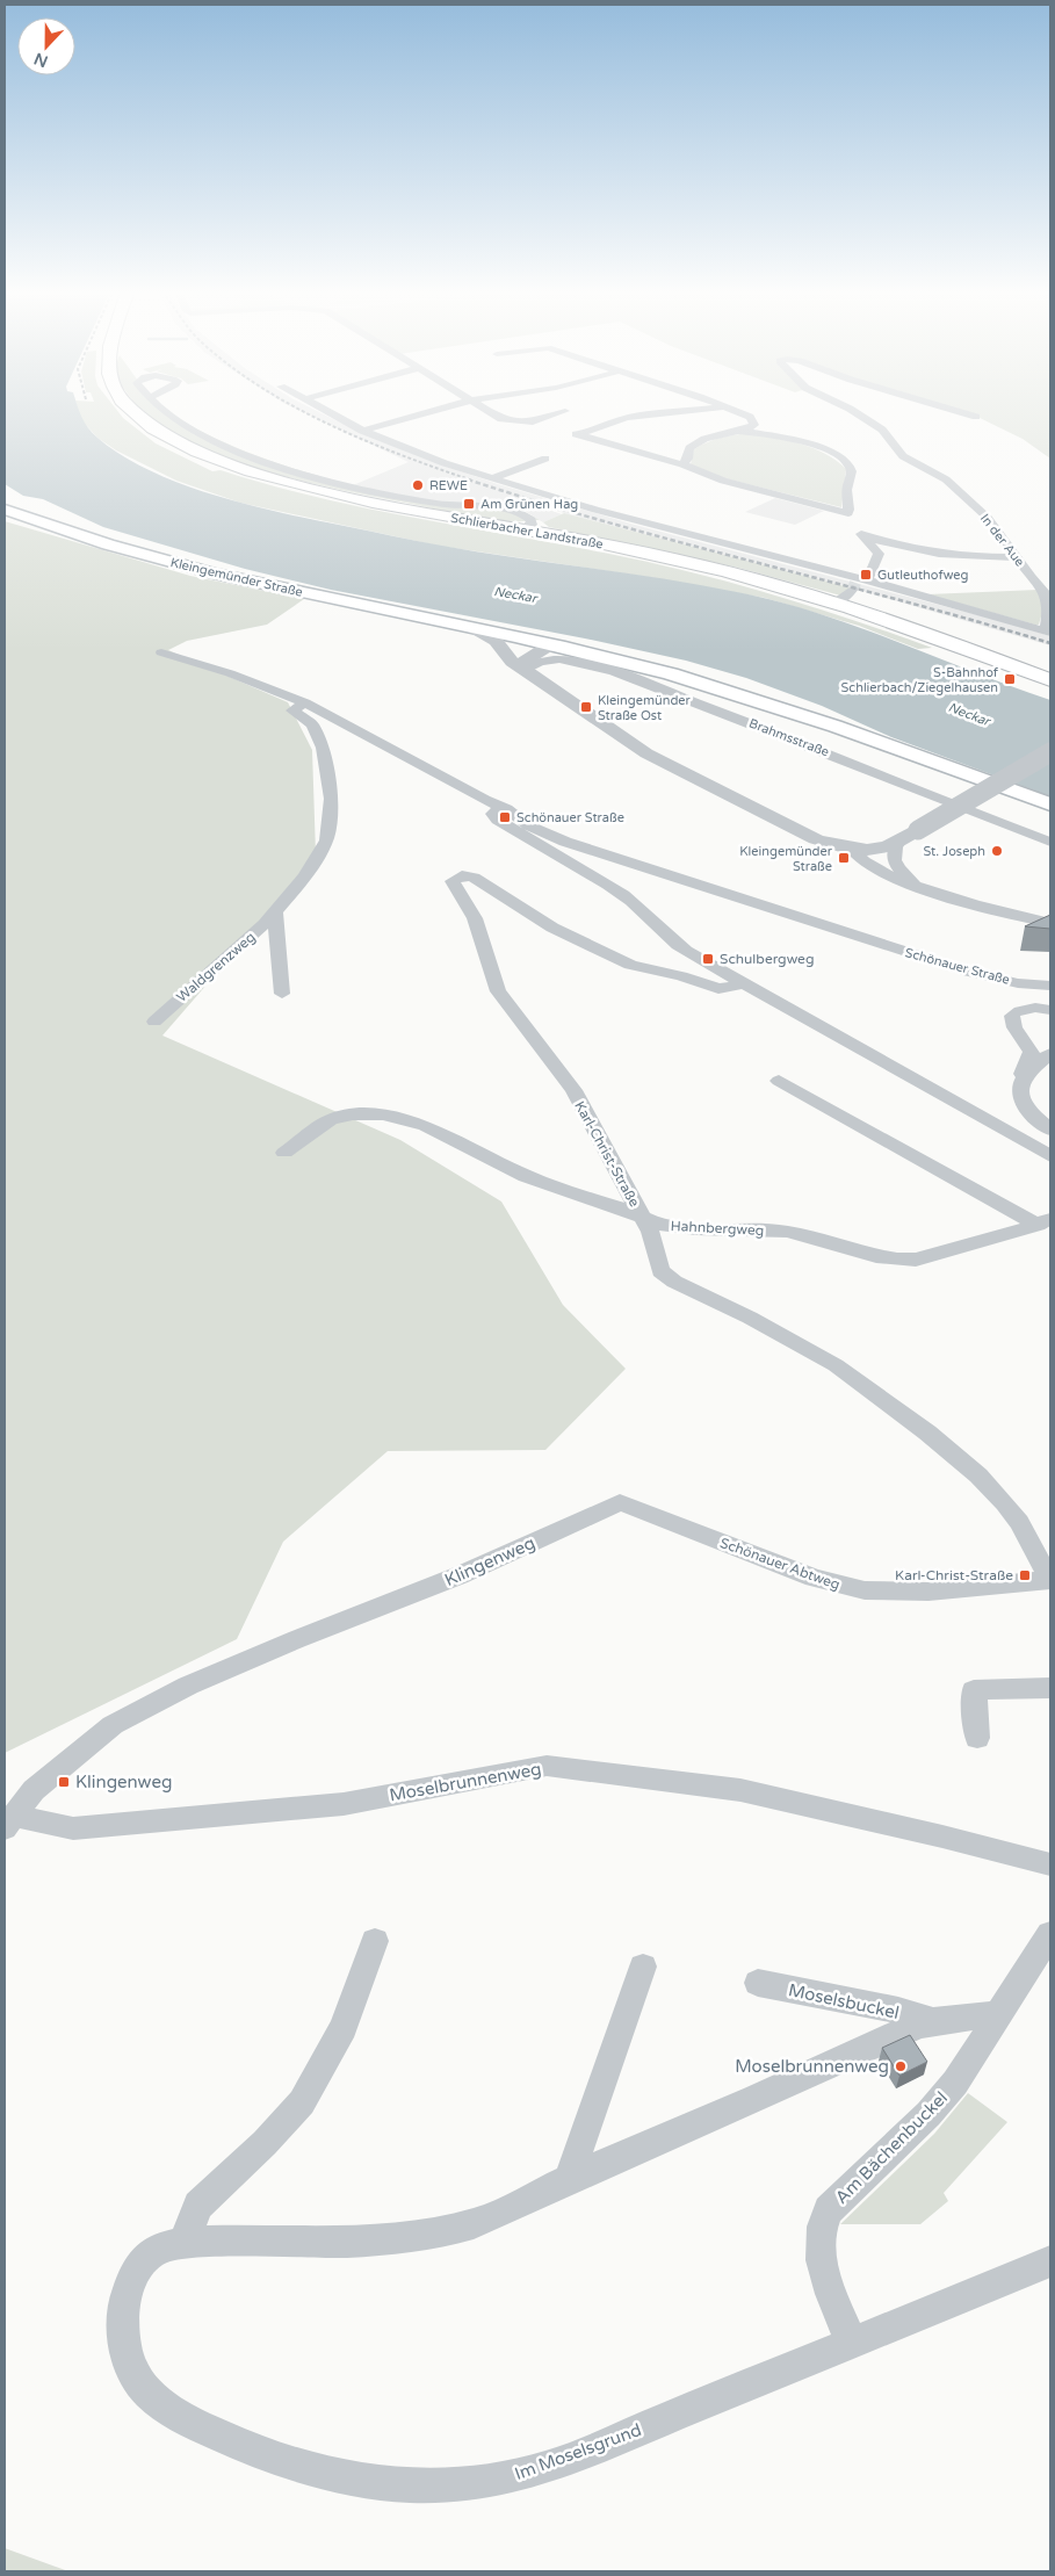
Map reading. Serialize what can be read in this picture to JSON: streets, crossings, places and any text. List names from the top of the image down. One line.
{"streets":{"main road":["Schlierbacher Landstraße","Kleingemünder Straße"],"street":["In der Aue","Brahmsstraße","Schönauer Straße","Waldgrenzweg","Karl-Christ-Straße","Hahnbergweg","Klingenweg","Schönauer Abtweg","Moselbrunnenweg","Moselsbuckel","Am Bächenbuckel","Im Moselsgrund"]},"crossings":[["Kleingemünder Straße","Brahmsstraße"],["Schönauer Straße","Waldgrenzweg"],["Karl-Christ-Straße","Hahnbergweg"],["Karl-Christ-Straße","Schönauer Abtweg"],["Klingenweg","Schönauer Abtweg"],["Klingenweg","Moselbrunnenweg"],["Moselsbuckel","Im Moselsgrund"],["Am Bächenbuckel","Im Moselsgrund"]],"water":["Neckar"],"places":{"other":["REWE","St. Joseph","Moselbrunnenweg"],"transit":["Am Grünen Hag","Gutleuthofweg","S-Bahnhof Schlierbach/Ziegelhausen","Kleingemünder Straße Ost","Schönauer Straße","Kleingemünder Straße","Schulbergweg","Karl-Christ-Straße","Klingenweg"]},"north":"bottom"}
